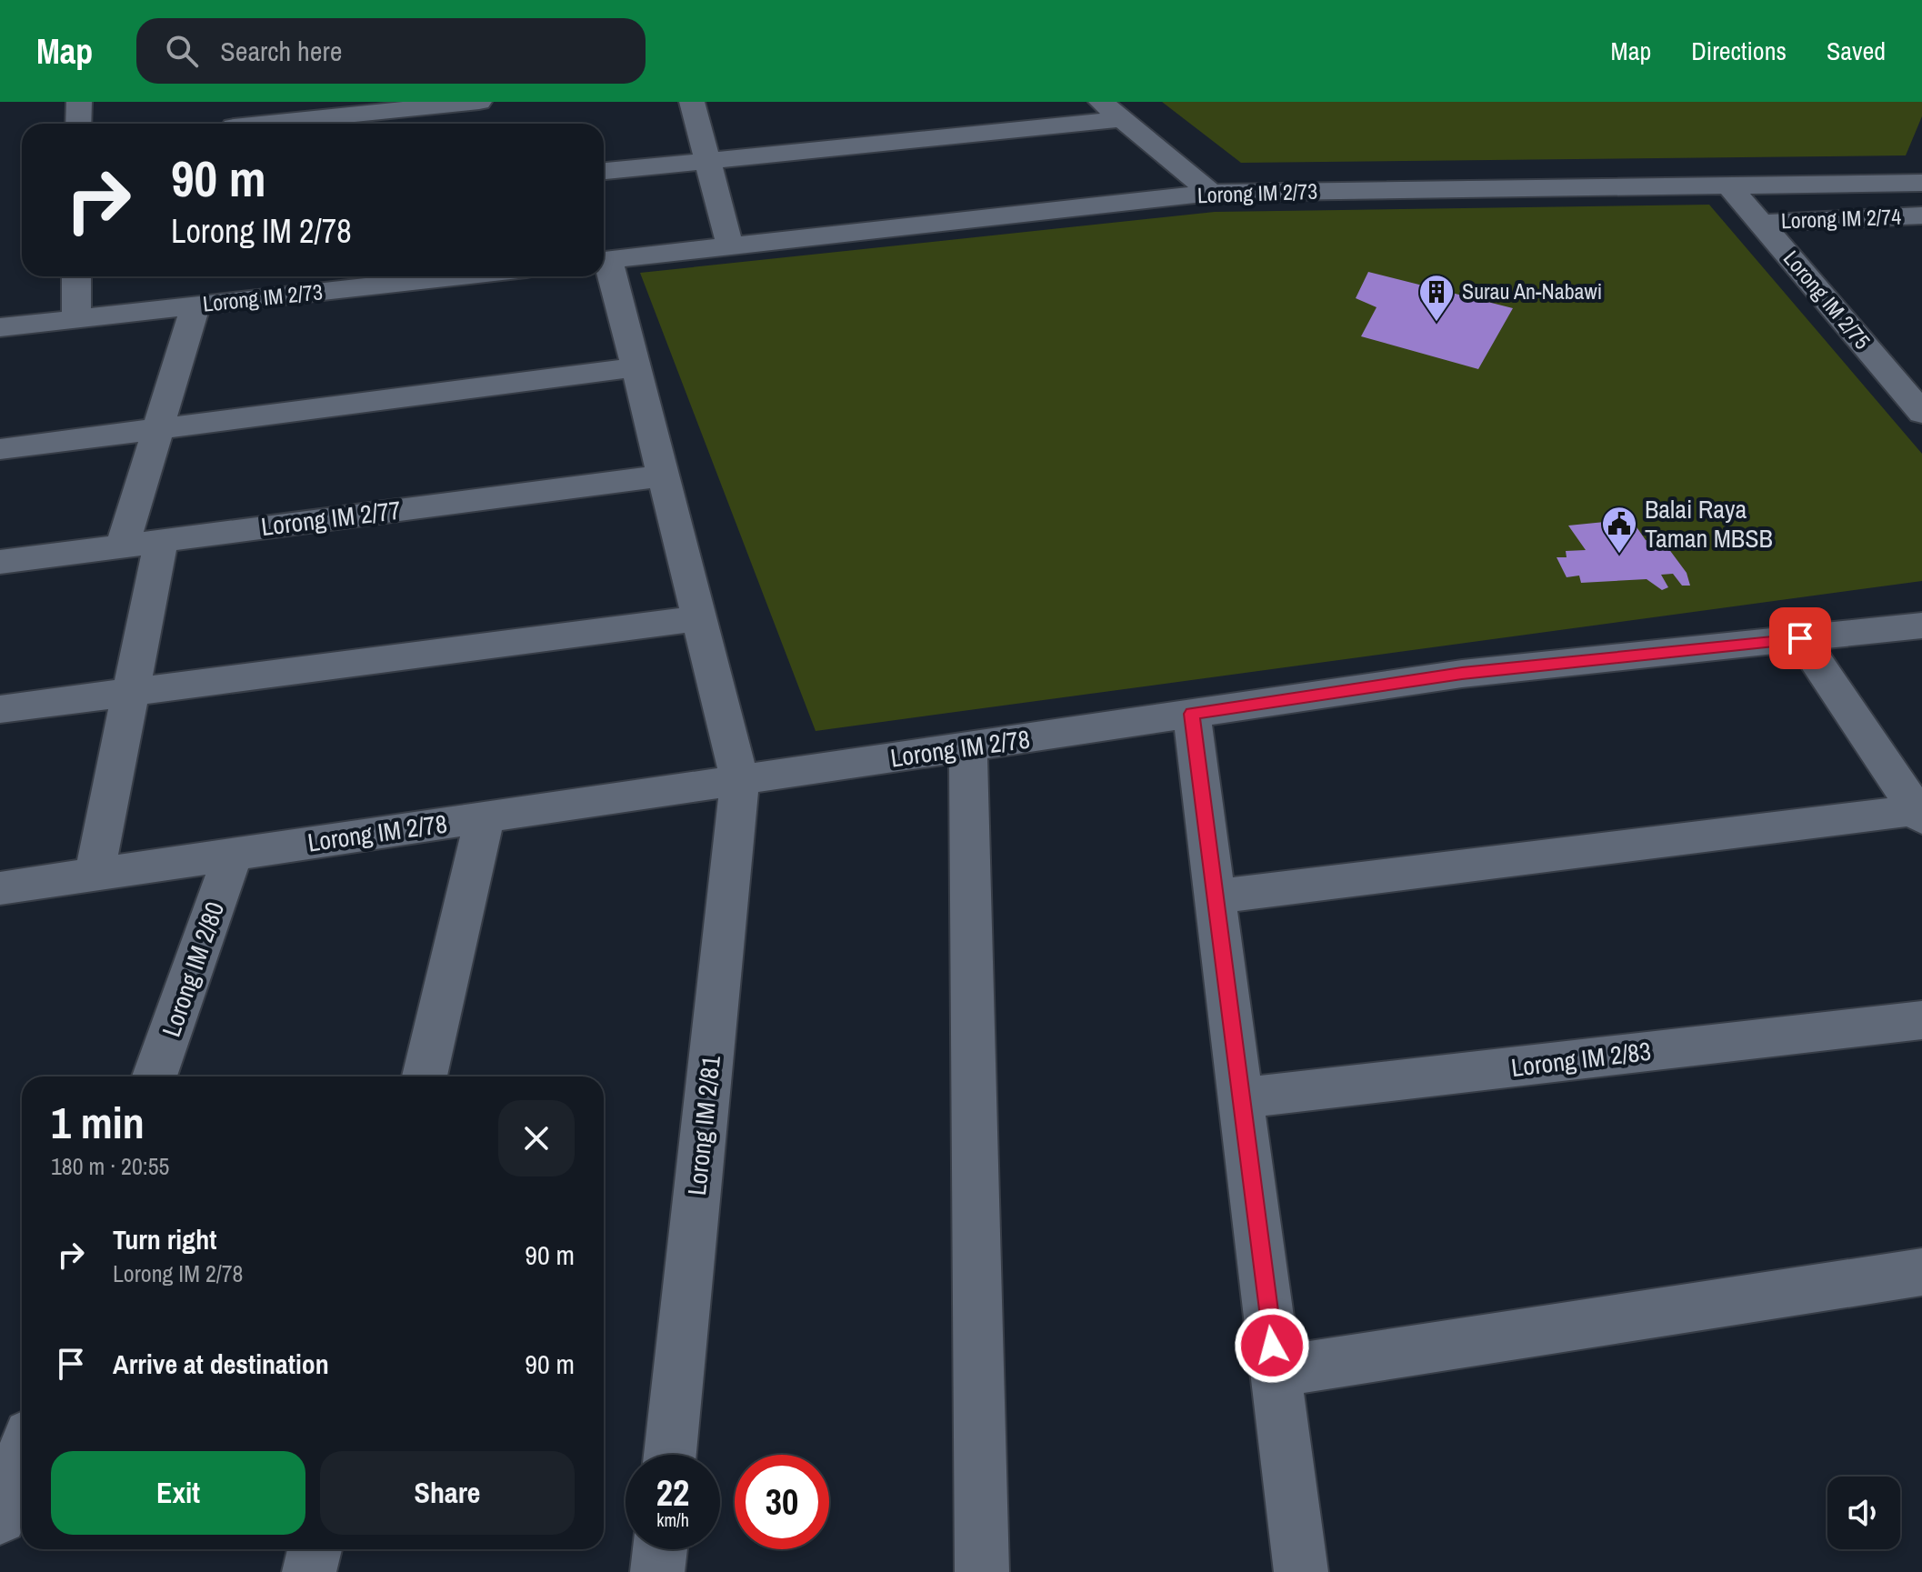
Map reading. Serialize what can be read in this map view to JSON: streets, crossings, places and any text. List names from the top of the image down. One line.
{"streets":{"street":["Lorong IM 2/73","Lorong IM 2/74","Lorong IM 2/75","Lorong IM 2/77","Lorong IM 2/78","Lorong IM 2/80","Lorong IM 2/83","Lorong IM 2/81"]},"crossings":[["Lorong IM 2/73","Lorong IM 2/75"],["Lorong IM 2/74","Lorong IM 2/75"],["Lorong IM 2/78","Lorong IM 2/80"],["Lorong IM 2/78","Lorong IM 2/81"]],"places":{"building":["Surau An-Nabawi"],"public building":["Balai Raya Taman MBSB"]},"page":{"header":"Map","search":"Search here","nav":["Map","Directions","Saved"],"turn":["90 m","Lorong IM 2/78"],"heading":["1 min","180 m · 20:55"],"list":[{"name":"Turn right","note":"Lorong IM 2/78","value":"90 m"},{"name":"Arrive at destination","value":"90 m"}],"buttons":["Exit","Share"],"speed":"22 km/h","limit":"30"}}
